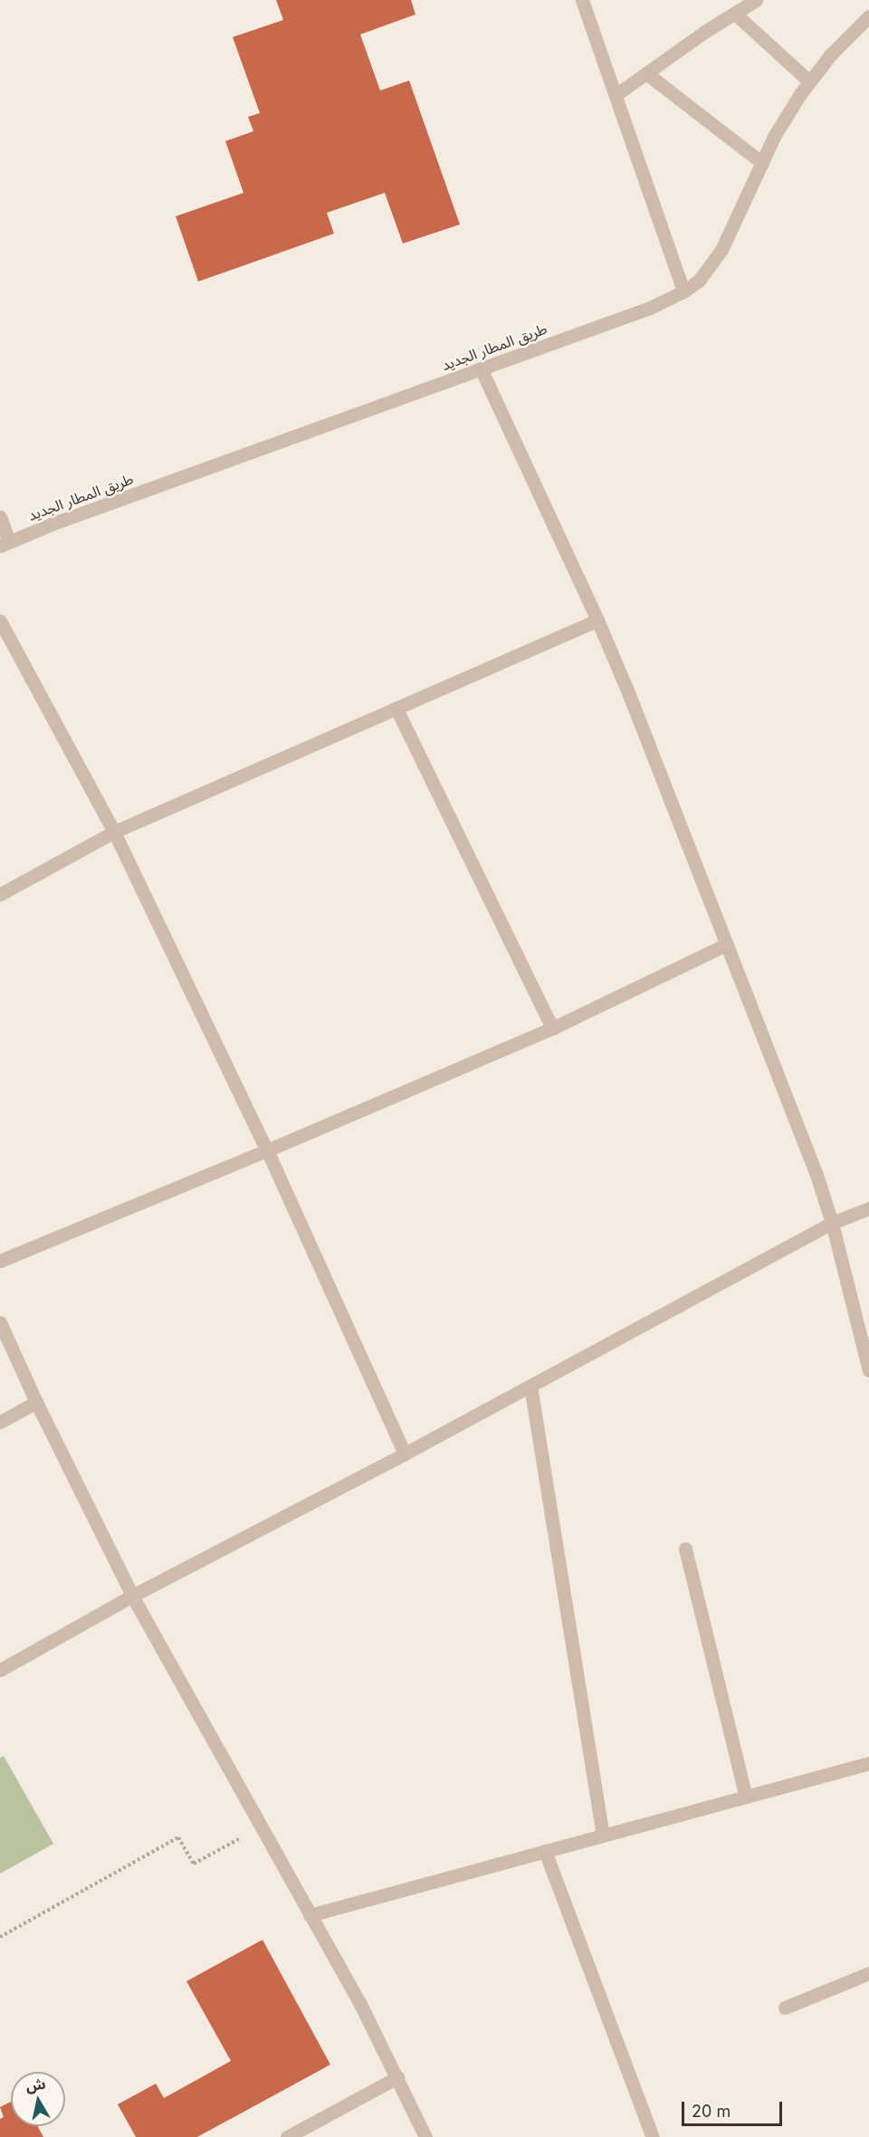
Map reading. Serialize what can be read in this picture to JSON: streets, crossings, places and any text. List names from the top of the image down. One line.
{"streets":{"street":["طريق المطار الجديد"]},"scale_bar":"20 m","north":"top"}
